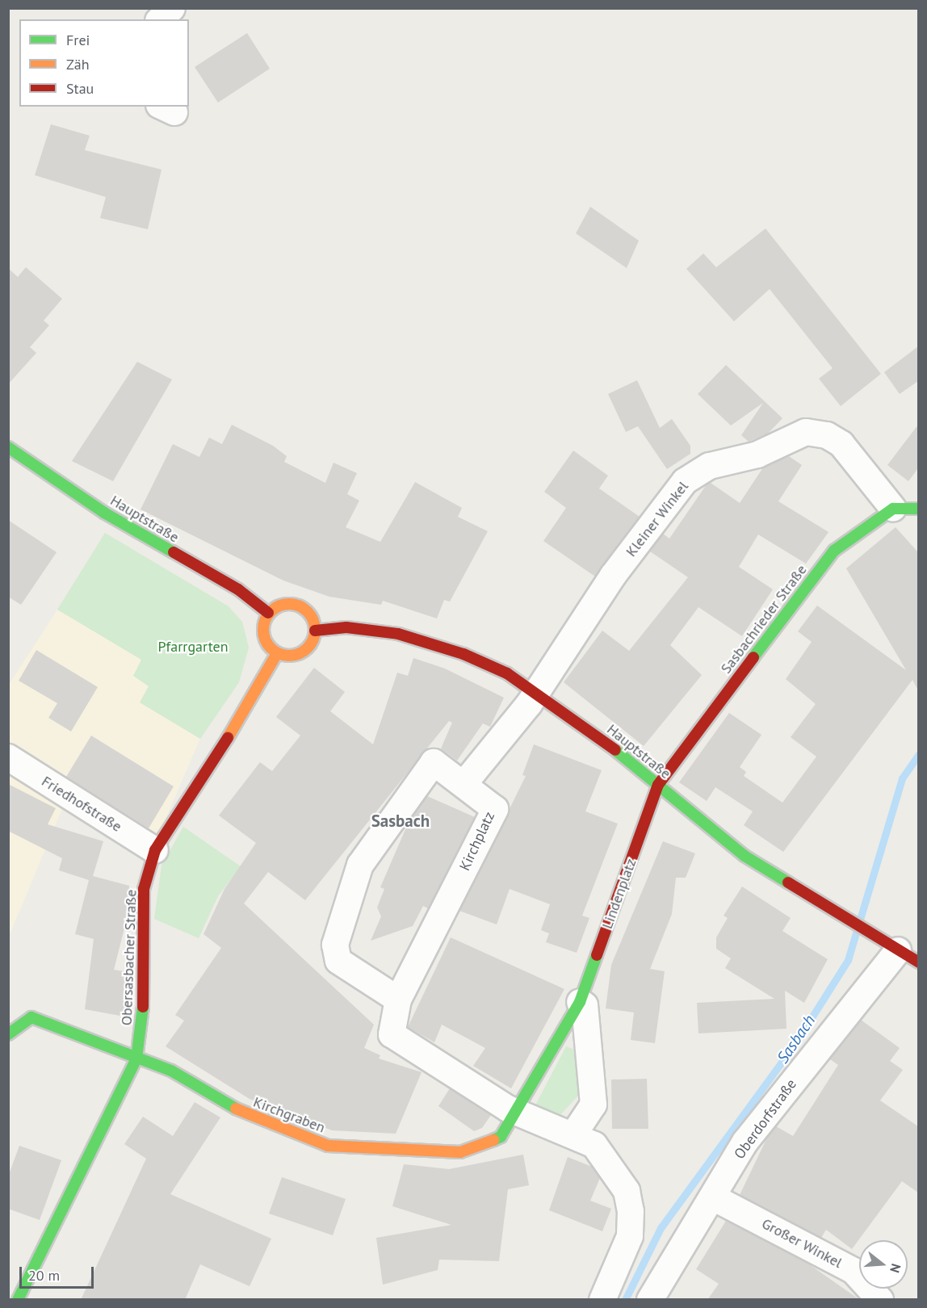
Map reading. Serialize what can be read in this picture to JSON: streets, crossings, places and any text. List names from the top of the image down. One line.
{"streets":{"street":["Hauptstraße","Kleiner Winkel","Sasbachrieder Straße","Friedhofstraße","Kirchplatz","Lindenplatz","Obersasbacher Straße","Kirchgraben","Oberdorfstraße","Großer Winkel"]},"crossings":[["Hauptstraße","Kleiner Winkel"],["Hauptstraße","Sasbachrieder Straße"],["Hauptstraße","Lindenplatz"],["Hauptstraße","Obersasbacher Straße"],["Hauptstraße","Oberdorfstraße"],["Kleiner Winkel","Sasbachrieder Straße"],["Kleiner Winkel","Kirchplatz"],["Sasbachrieder Straße","Lindenplatz"],["Friedhofstraße","Obersasbacher Straße"],["Kirchplatz","Lindenplatz"],["Kirchplatz","Kirchgraben"],["Lindenplatz","Kirchgraben"],["Obersasbacher Straße","Kirchgraben"],["Oberdorfstraße","Großer Winkel"]],"districts":["Sasbach"],"water":["Sasbach"],"parks":["Pfarrgarten"],"legend":["Frei","Zäh","Stau"],"scale_bar":"20 m","north":"right"}
